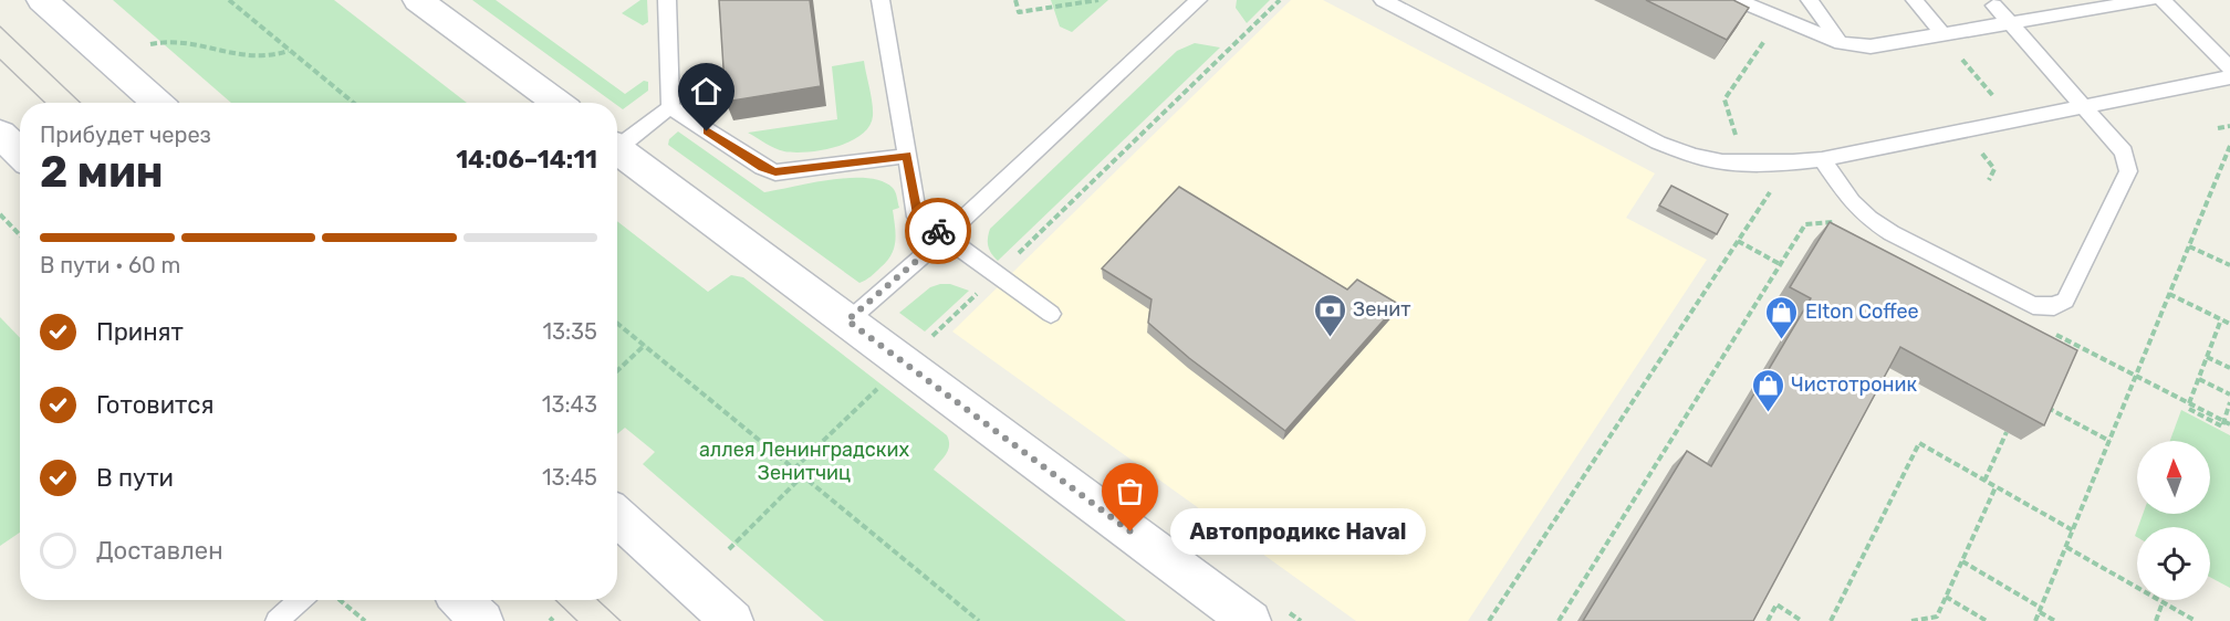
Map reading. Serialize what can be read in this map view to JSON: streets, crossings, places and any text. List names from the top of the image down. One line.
{"parks":["аллея Ленинградских Зенитчиц"],"places":{"bank":["Зенит"],"shop":["Elton Coffee","Чистотроник"],"other":["Автопродикс Haval"]},"north":"top","page":{"heading":["2 мин","Прибудет через","14:06–14:11"],"bar":"В пути · 60 m","list":[["Принят","13:35"],["Готовится","13:43"],["В пути","13:45"],"Доставлен"],"bubble":"Автопродикс Haval"}}
